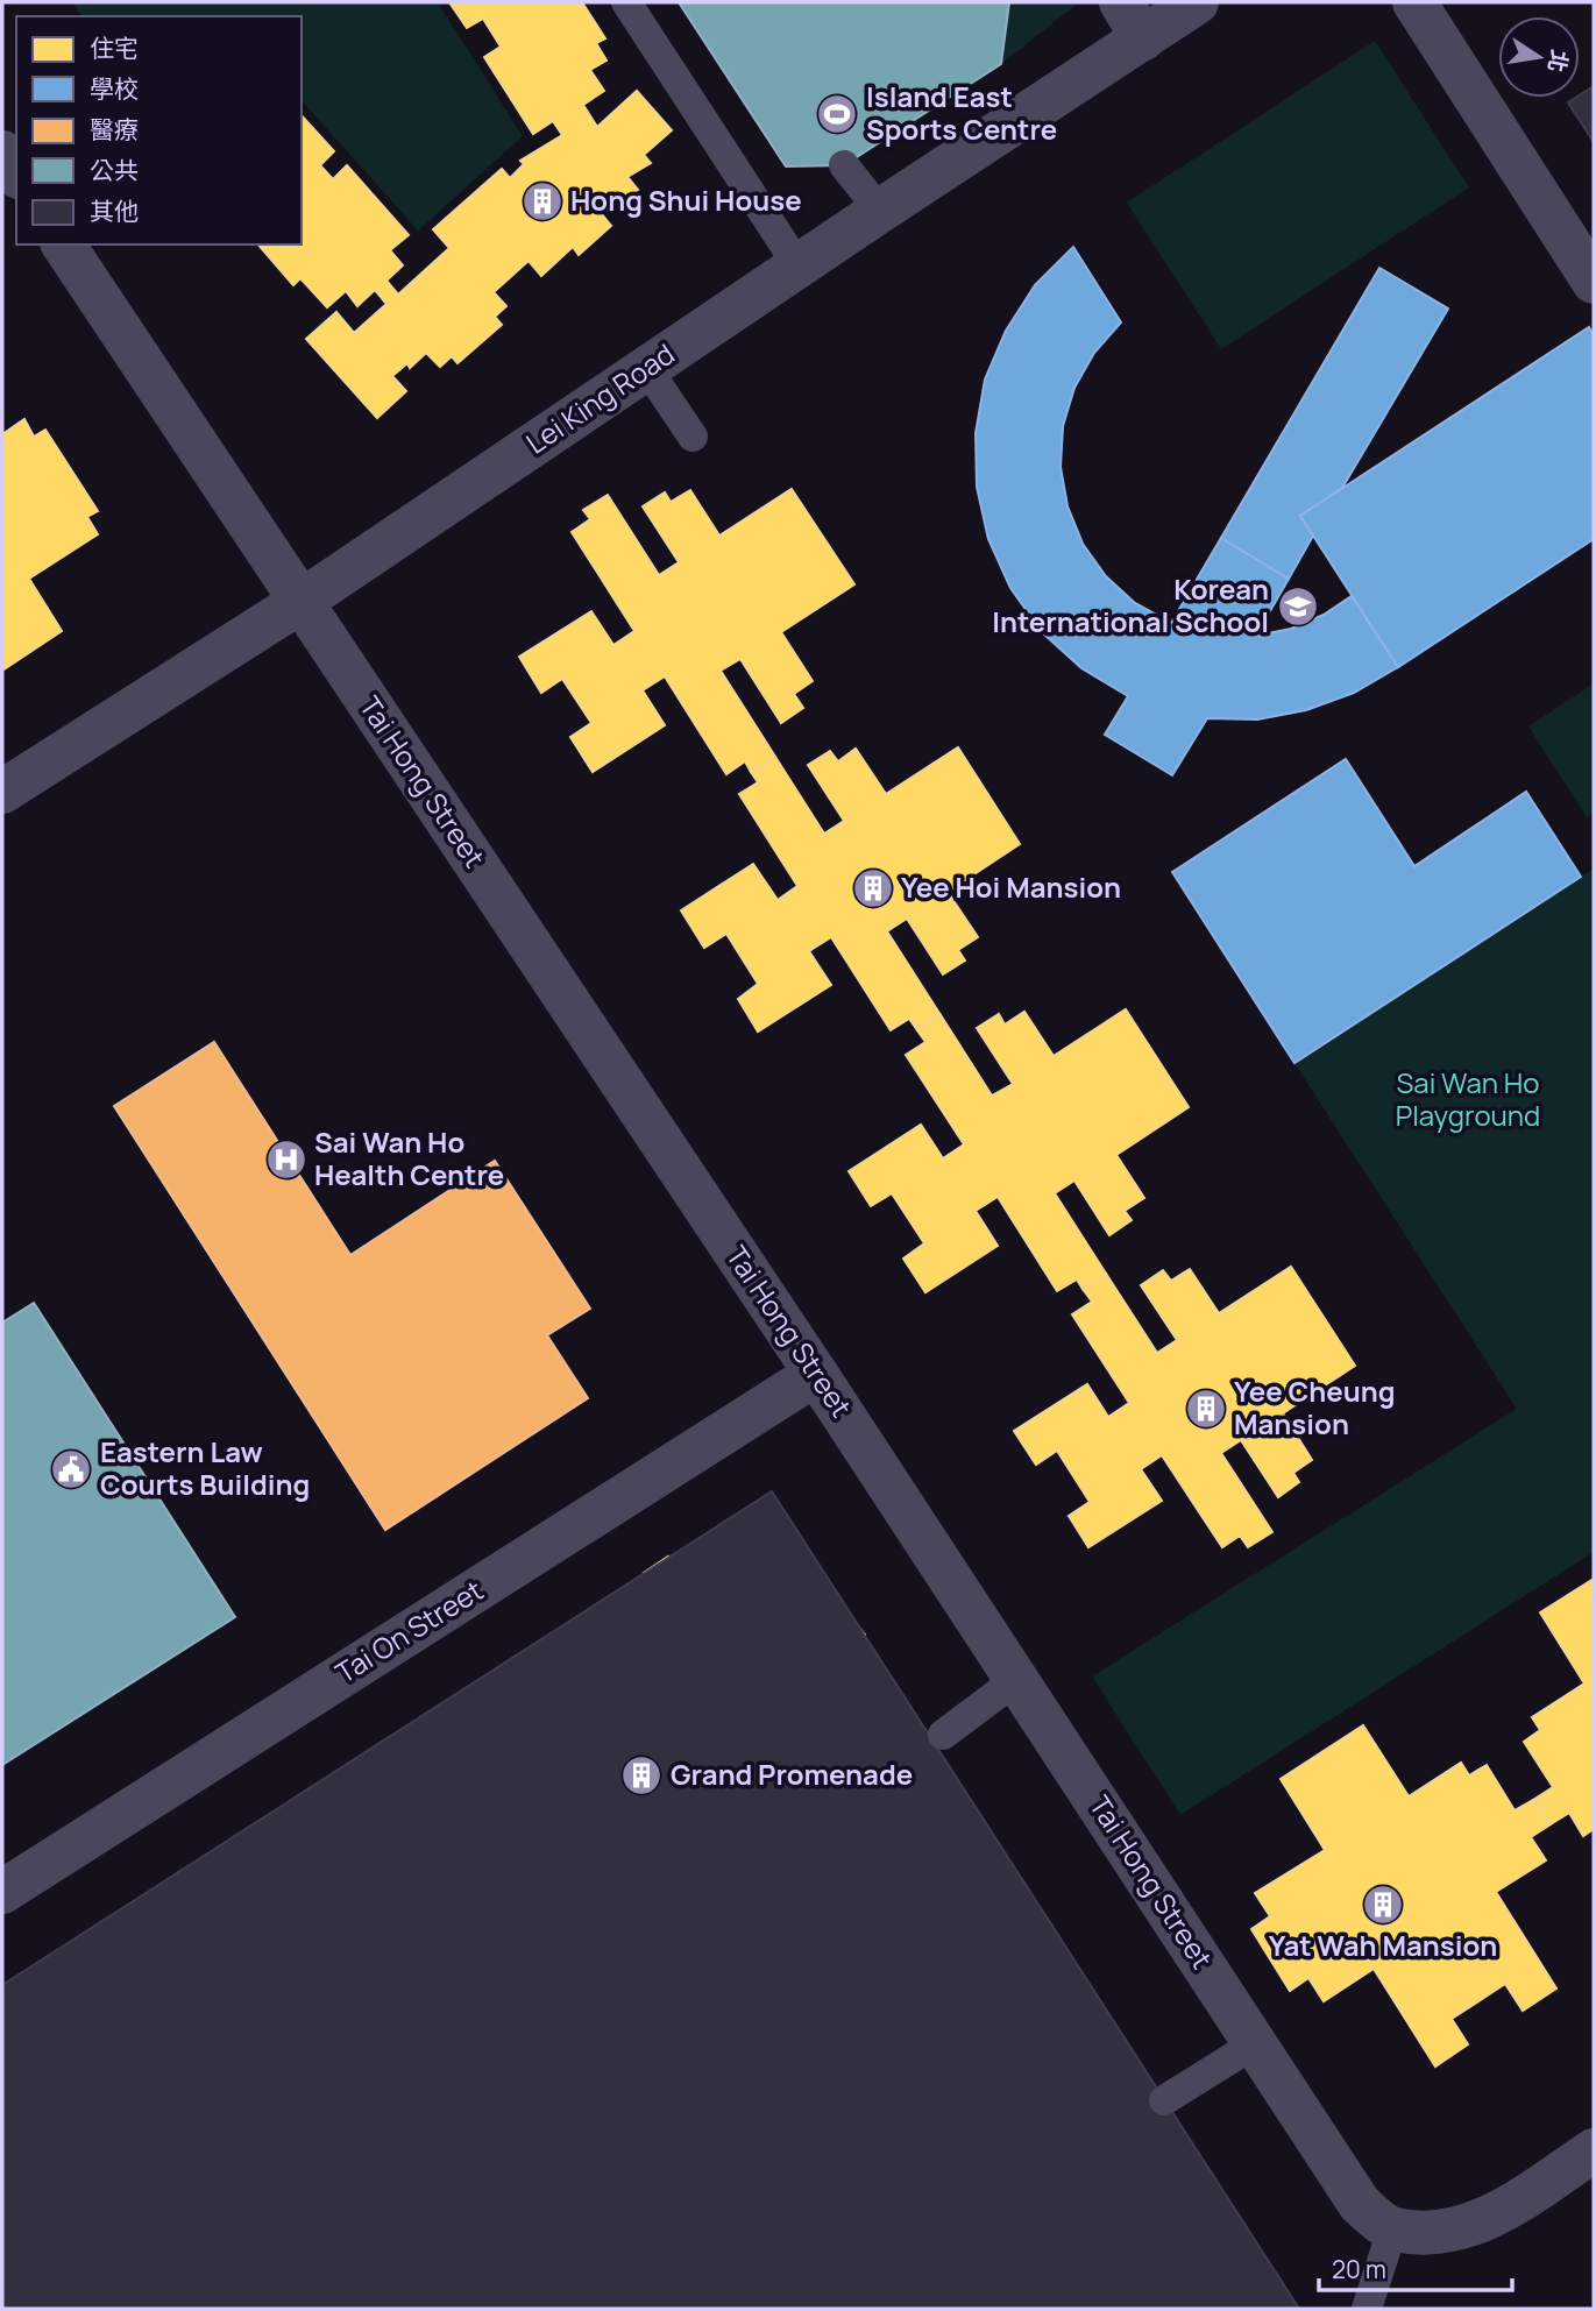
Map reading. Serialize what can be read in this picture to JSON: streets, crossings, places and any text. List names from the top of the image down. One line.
{"streets":{"street":["Lei King Road","Tai Hong Street","Tai On Street"]},"crossings":[["Lei King Road","Tai Hong Street"],["Tai Hong Street","Tai On Street"]],"parks":["Sai Wan Ho Playground"],"places":{"sports":["Island East Sports Centre"],"building":["Hong Shui House","Yee Hoi Mansion","Yee Cheung Mansion","Grand Promenade","Yat Wah Mansion"],"school or university":["Korean International School"],"hospital":["Sai Wan Ho Health Centre"],"public building":["Eastern Law Courts Building"]},"legend":["住宅","學校","醫療","公共","其他"],"scale_bar":"20 m","north":"right"}
